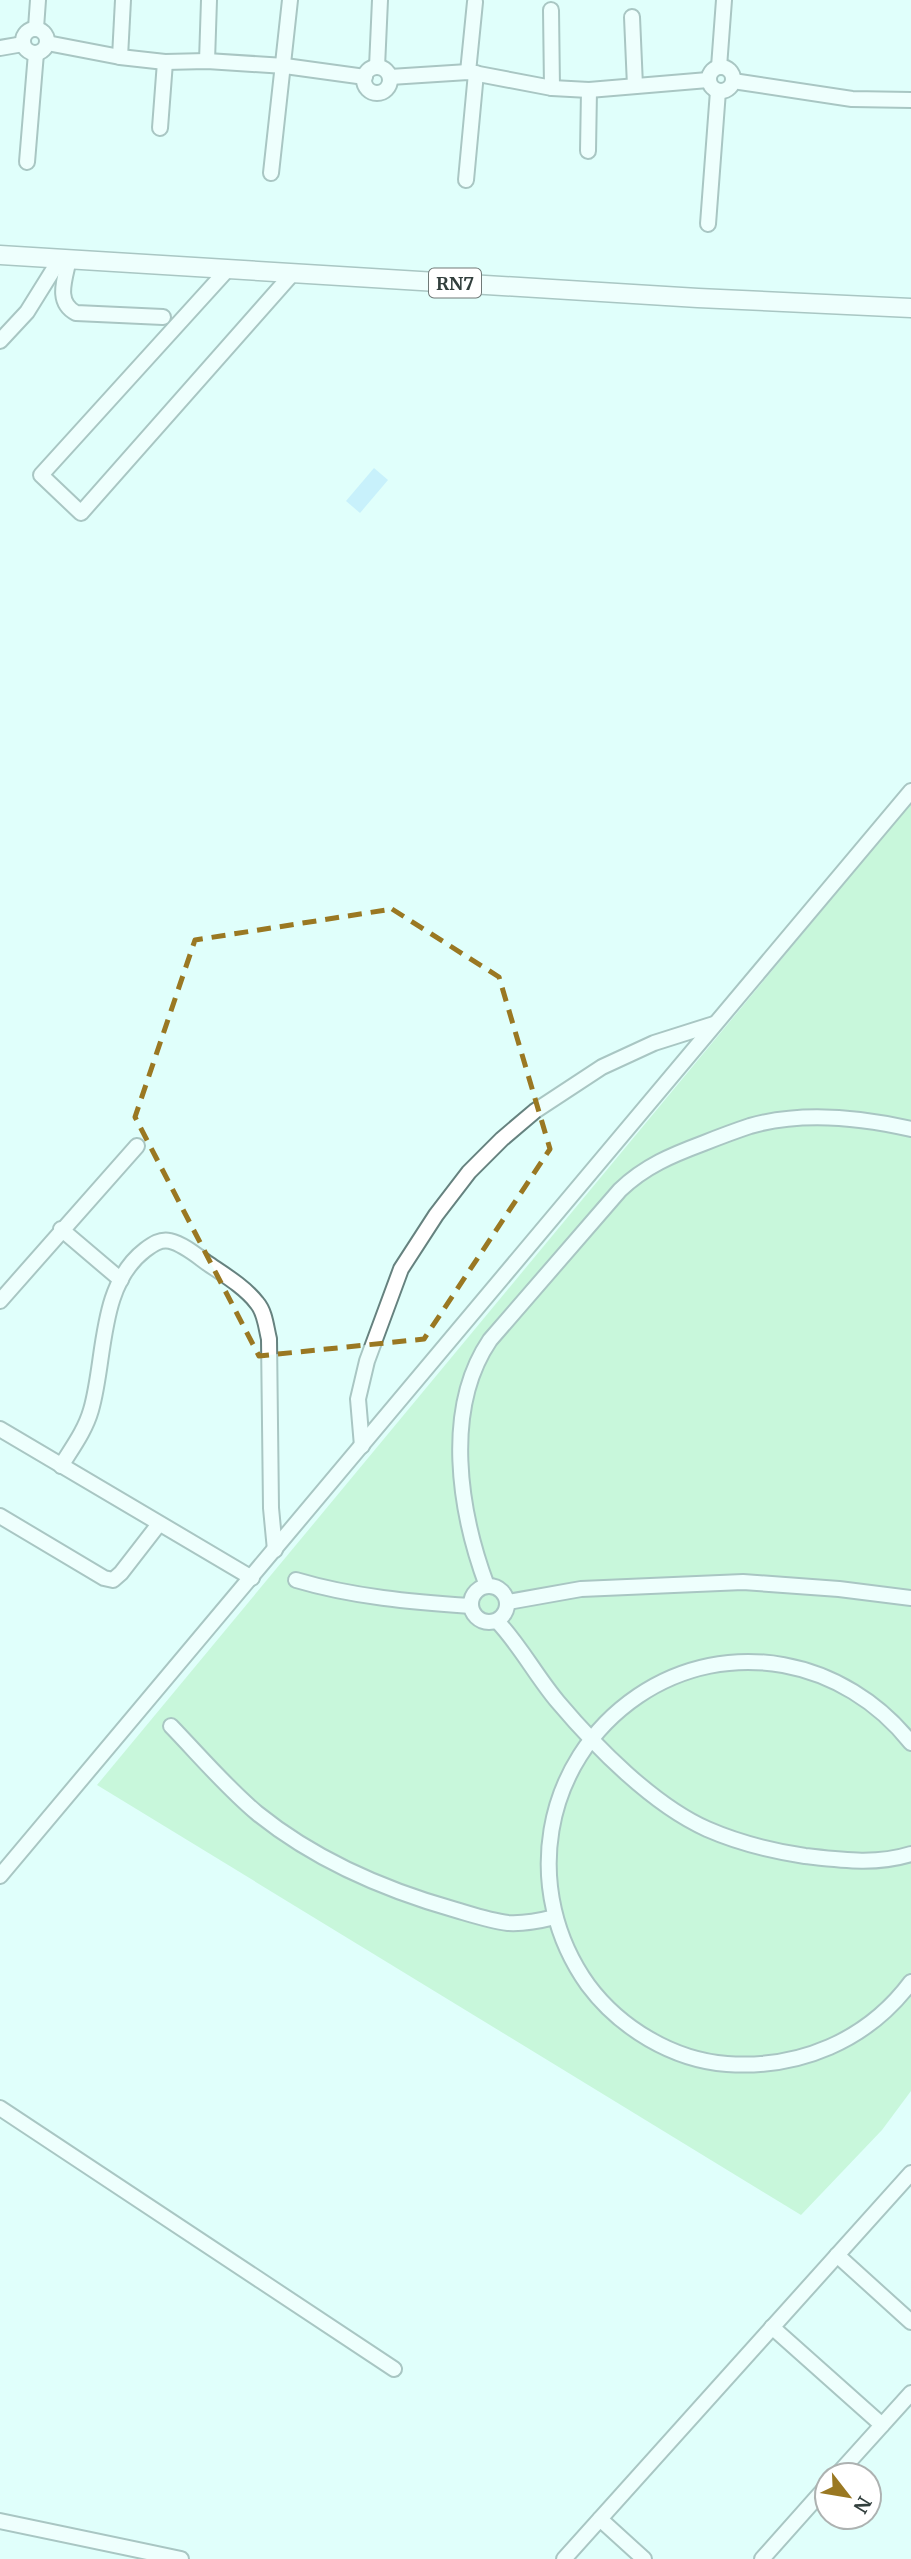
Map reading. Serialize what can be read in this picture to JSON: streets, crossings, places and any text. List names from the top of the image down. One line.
{"streets":{"main road":["RN7"]},"north":"bottom right"}
